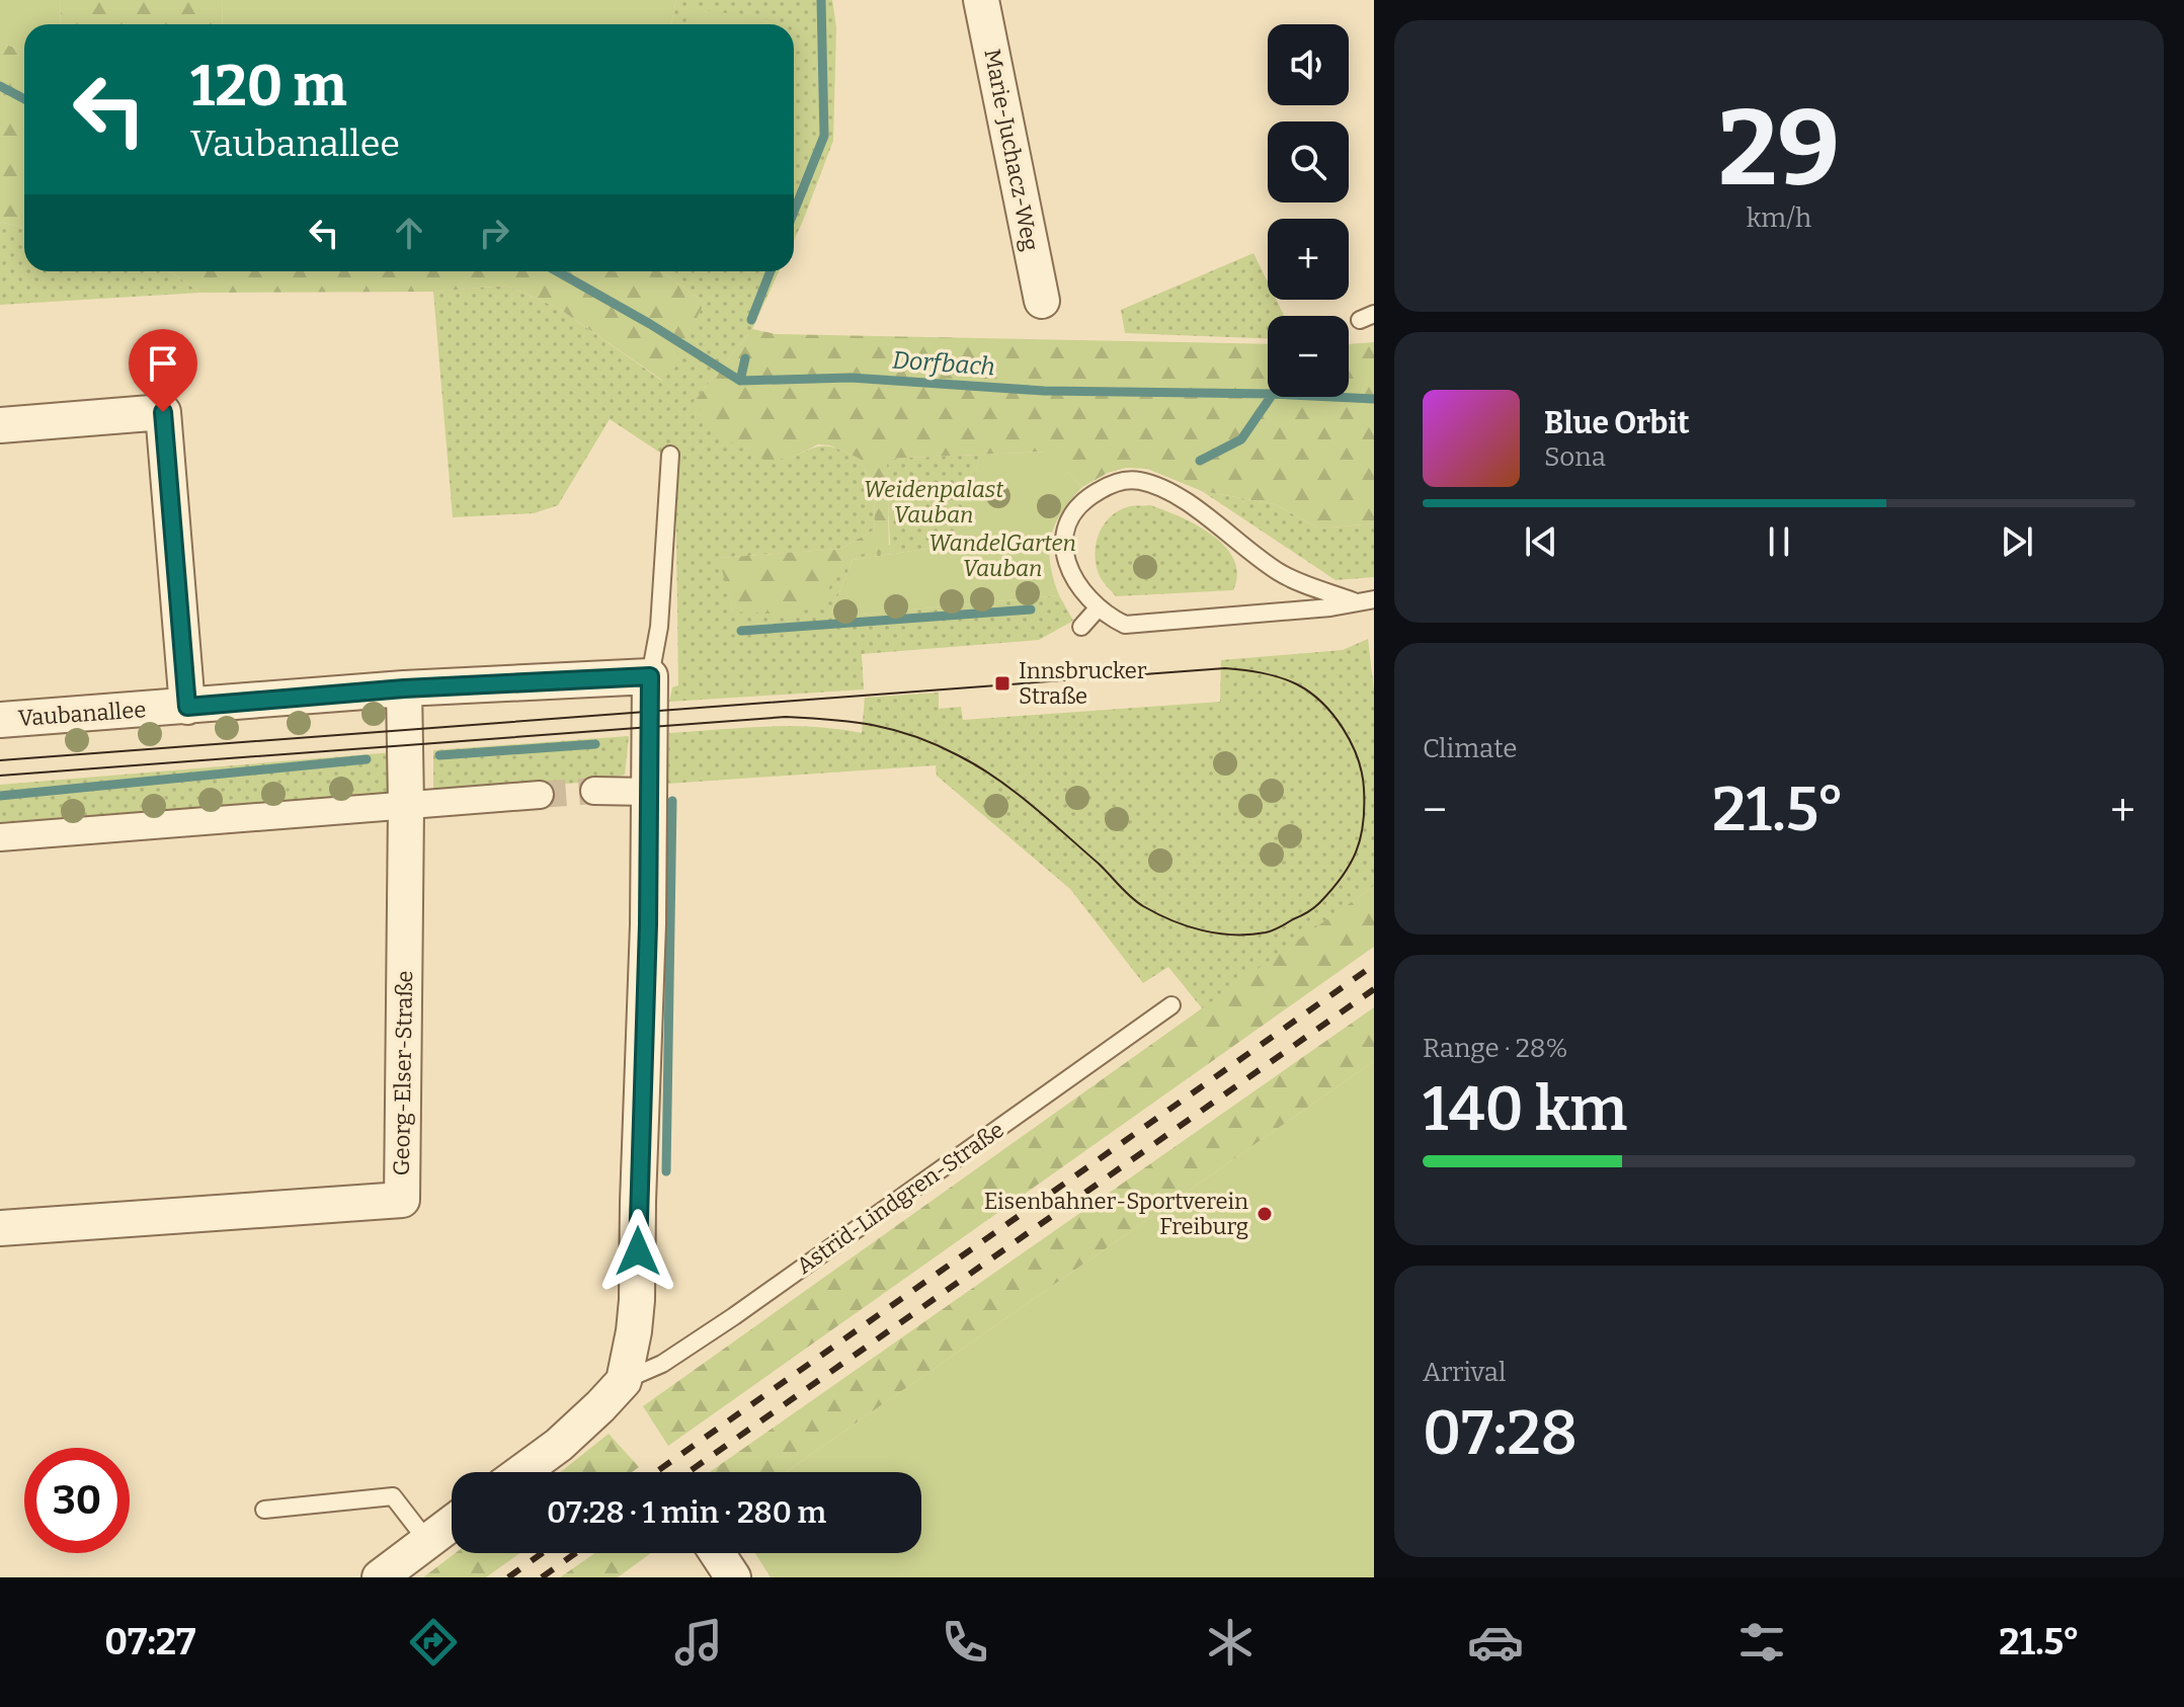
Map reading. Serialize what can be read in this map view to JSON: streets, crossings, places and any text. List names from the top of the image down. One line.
{"streets":{"street":["Marie-Juchacz-Weg","Vaubanallee","Georg-Elser-Straße","Astrid-Lindgren-Straße"]},"crossings":[["Vaubanallee","Georg-Elser-Straße"]],"water":["Dorfbach"],"parks":["Weidenpalast Vauban","WandelGarten Vauban"],"places":{"transit":["Innsbrucker Straße"],"other":["Eisenbahner-Sportverein Freiburg"]},"page":{"tile":[["29","km/h"],"Climate",["Range · 28%","140 km"],["Arrival","07:28"]],"map_buttons":["+","−"],"turn":["120 m","Vaubanallee"],"song":["Blue Orbit","Sona"],"heat":["−","21.5°","+"],"limit":"30","trip":"07:28 · 1 min · 280 m","tabs":["07:27","21.5°"]}}
